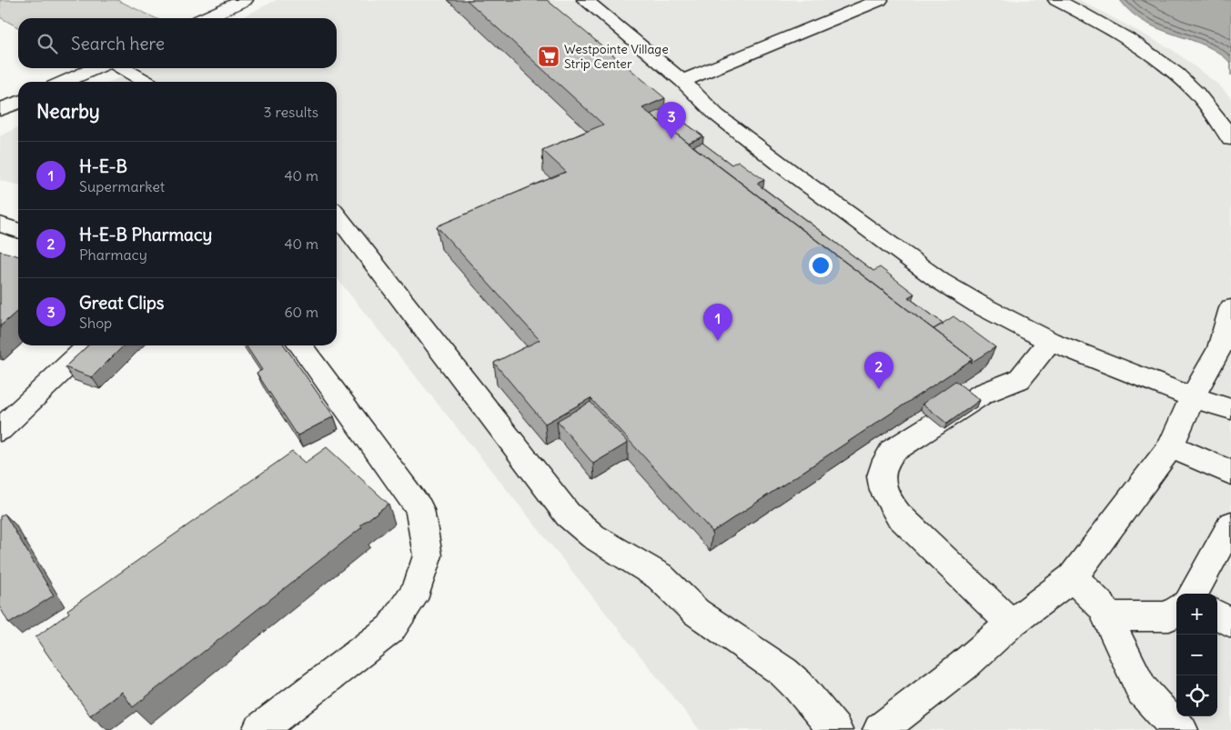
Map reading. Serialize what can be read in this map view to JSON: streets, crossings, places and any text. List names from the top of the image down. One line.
{"places":{"supermarket":["Westpointe Village Strip Center"]},"page":{"search":"Search here","heading":["Nearby","3 results"],"pins":["3","1","2"],"list":[{"mark":"1","name":"H-E-B","note":"Supermarket","value":"40 m"},{"mark":"2","name":"H-E-B Pharmacy","note":"Pharmacy","value":"40 m"},{"mark":"3","name":"Great Clips","note":"Shop","value":"60 m"}],"map_buttons":["+","−"]}}
